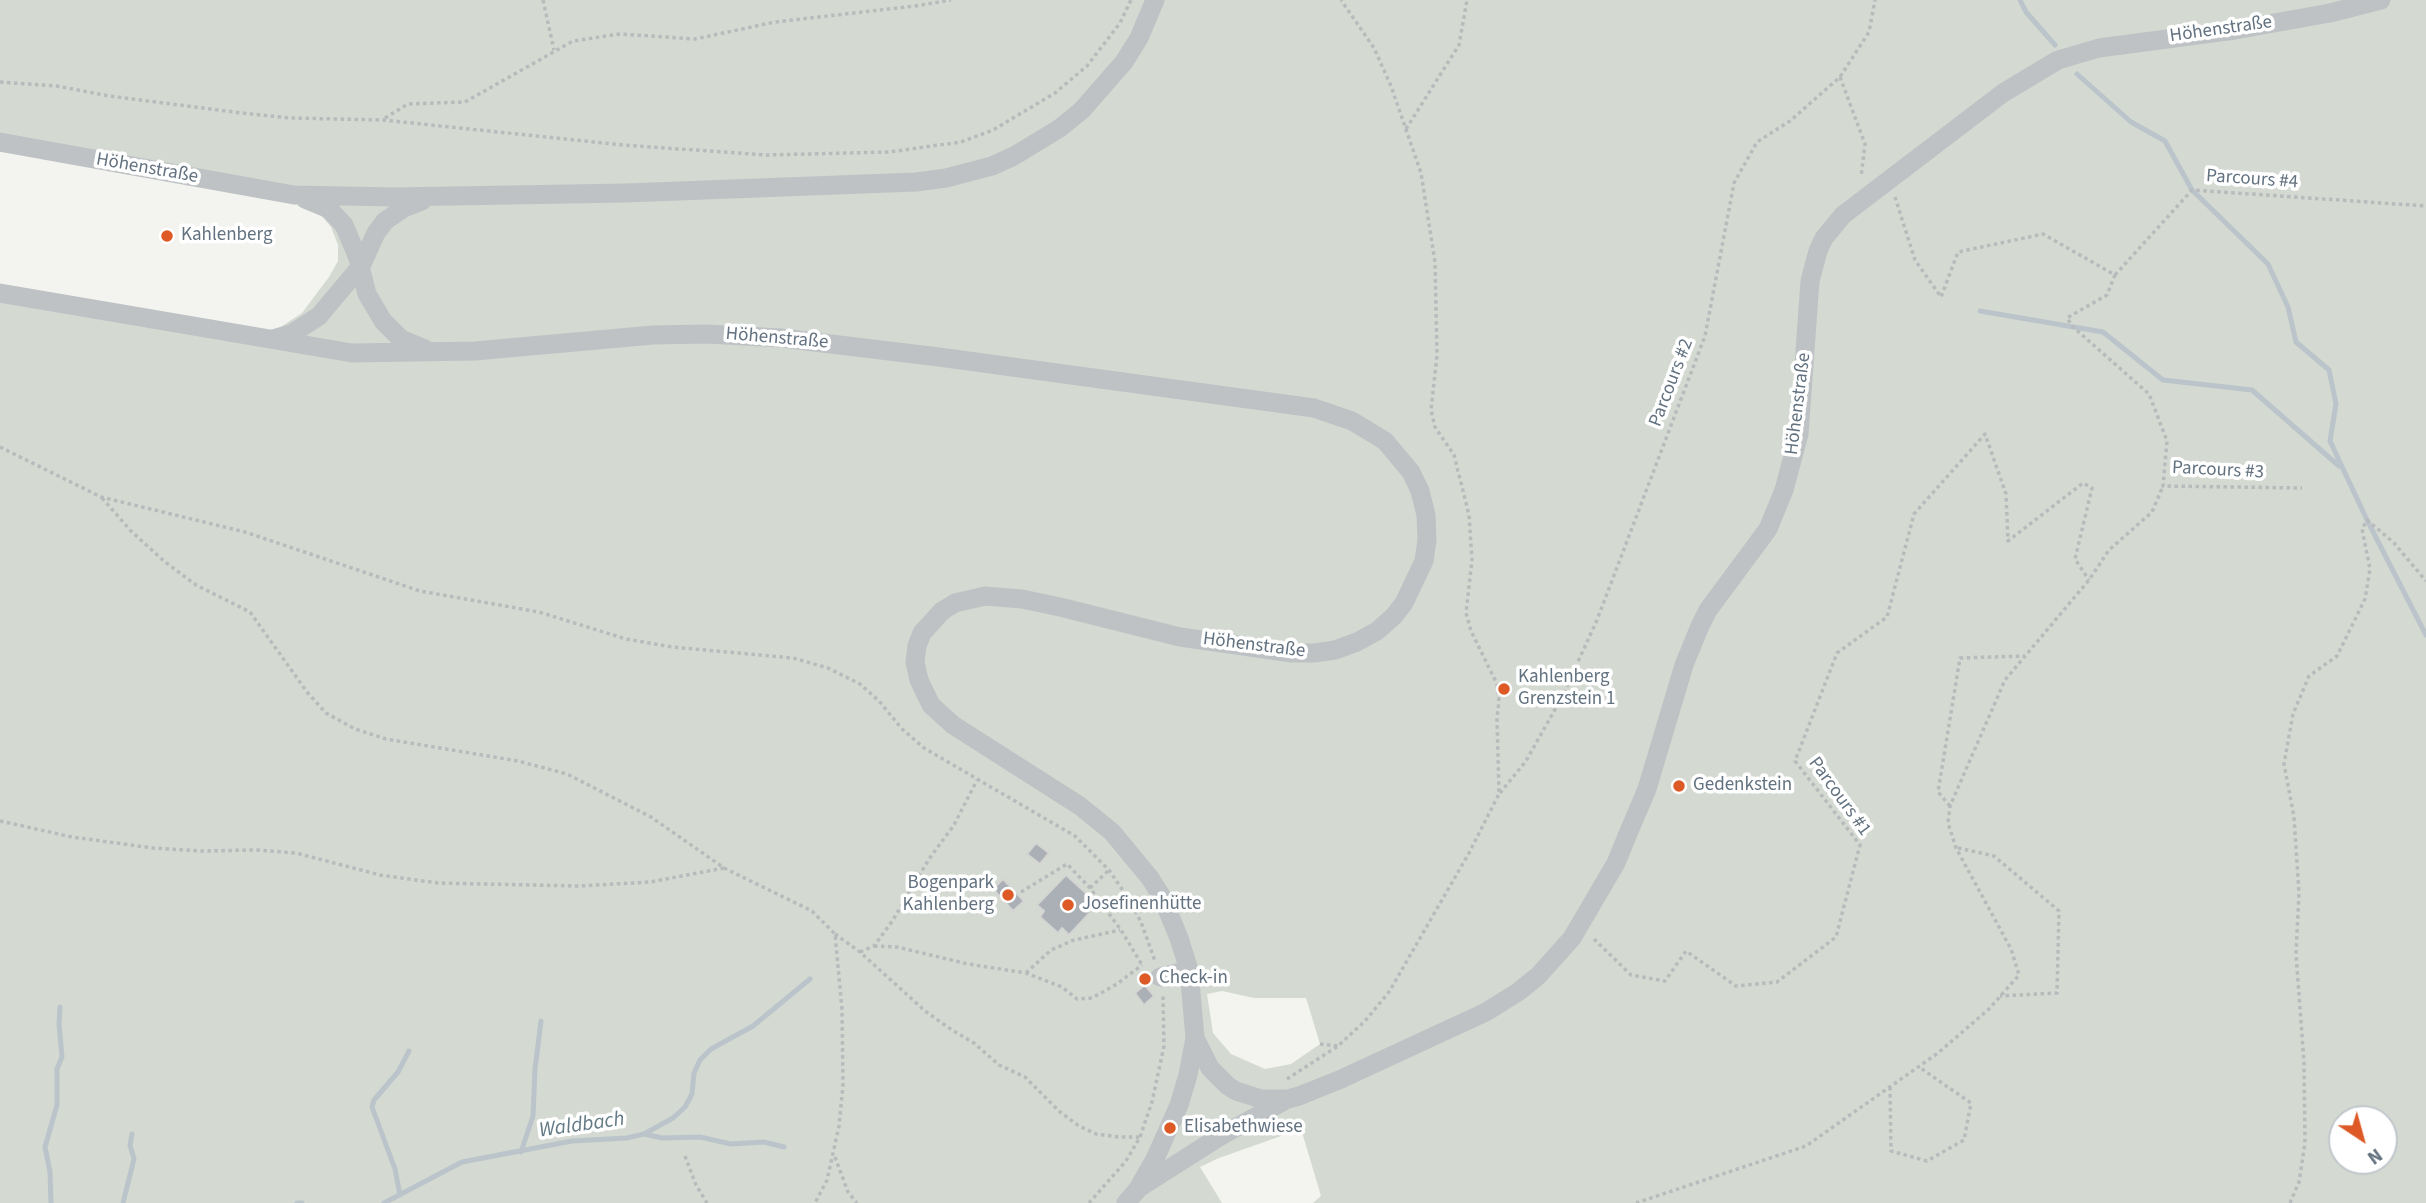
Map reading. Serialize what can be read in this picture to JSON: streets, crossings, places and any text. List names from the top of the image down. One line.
{"streets":{"street":["Höhenstraße"],"path":["Parcours #4","Parcours #2","Parcours #3","Parcours #1"]},"crossings":[["Höhenstraße","Parcours #2"],["Höhenstraße","Parcours #1"],["Parcours #4","Parcours #3"]],"water":["Waldbach"],"places":["Kahlenberg","Kahlenberg Grenzstein 1","Gedenkstein","Bogenpark Kahlenberg","Josefinenhütte","Check-in","Elisabethwiese"],"north":"bottom right"}
